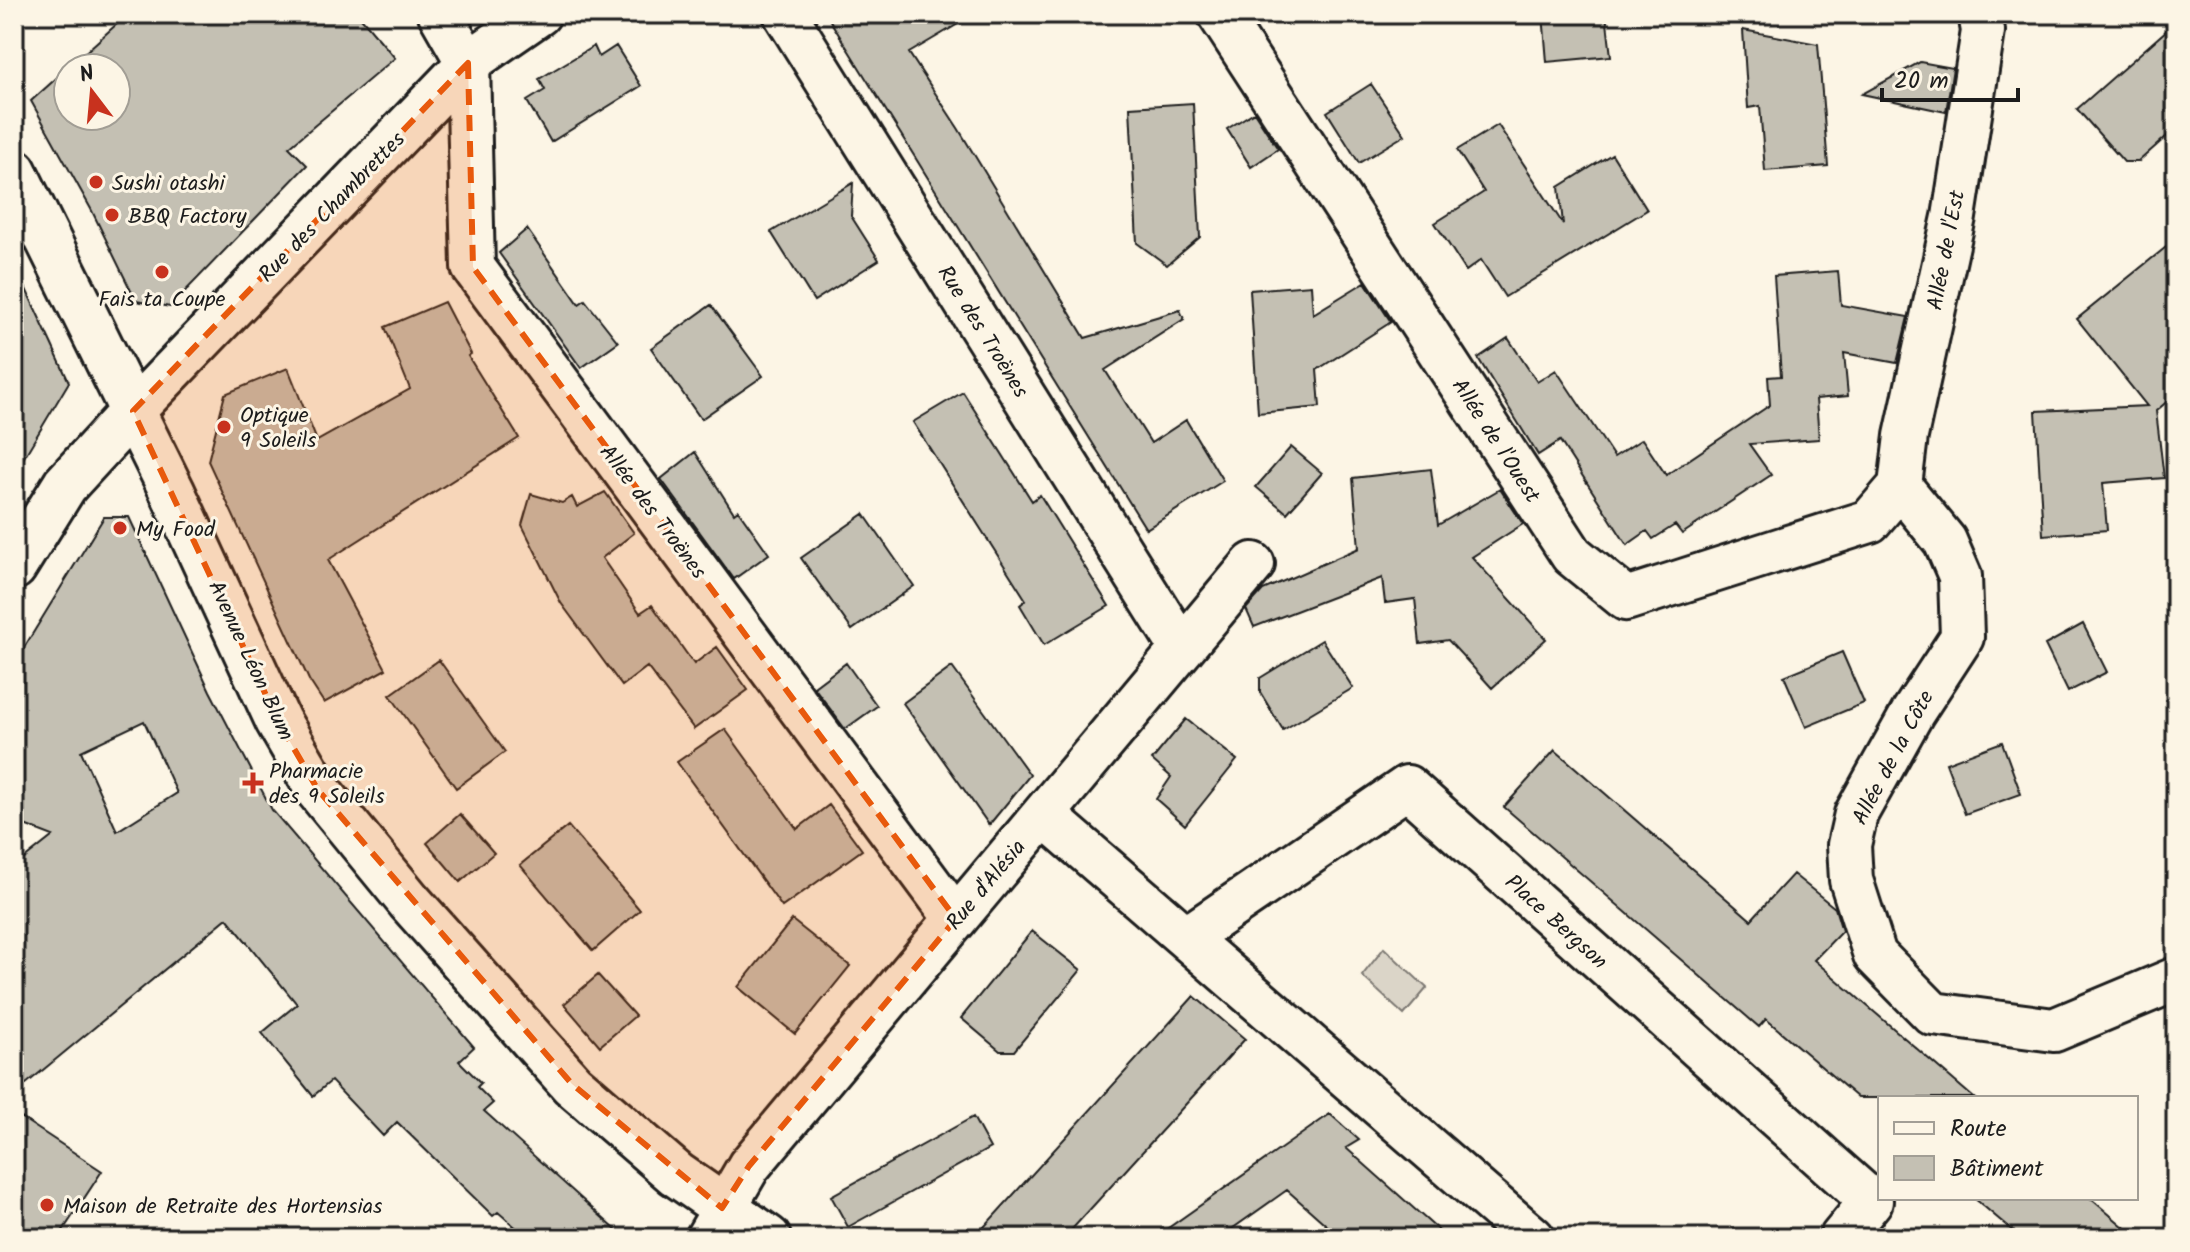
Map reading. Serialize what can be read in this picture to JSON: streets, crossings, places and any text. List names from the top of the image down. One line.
{"streets":{"main road":["Avenue Léon Blum"],"street":["Rue des Chambrettes","Allée de l'Est","Rue des Troënes","Allée de l'Ouest","Allée des Troënes","Allée de la Côte","Rue d'Alésia","Place Bergson"]},"crossings":[["Rue des Chambrettes","Allée des Troënes"],["Rue des Chambrettes","Avenue Léon Blum"],["Allée de l'Est","Allée de l'Ouest"],["Allée de l'Est","Allée de la Côte"],["Rue des Troënes","Rue d'Alésia"],["Allée de l'Ouest","Allée de la Côte"],["Allée des Troënes","Rue d'Alésia"],["Avenue Léon Blum","Rue d'Alésia"]],"places":{"other":["Sushi otashi","BBQ Factory","Fais ta Coupe","Optique 9 Soleils","My Food","Maison de Retraite des Hortensias"],"health":["Pharmacie des 9 Soleils"]},"legend":["Route","Bâtiment"],"scale_bar":"20 m","north":"top"}
